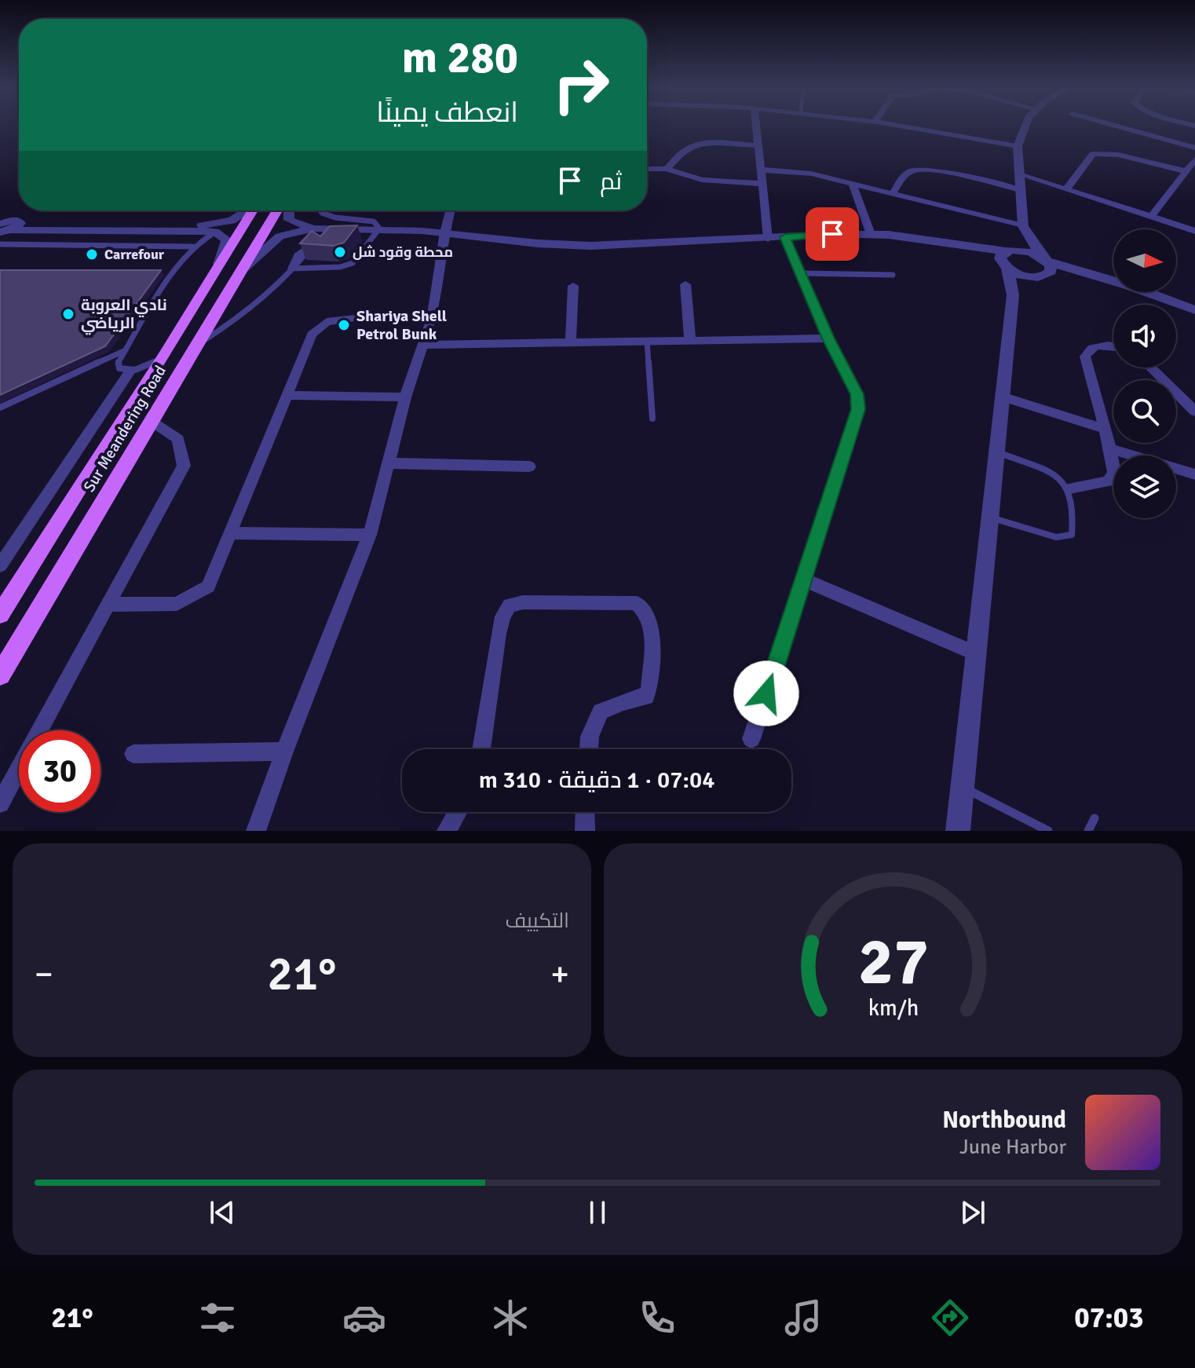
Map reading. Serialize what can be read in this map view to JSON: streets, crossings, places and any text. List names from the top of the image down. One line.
{"streets":{"main road":["Sur Meandering Road"]},"places":["محطة وقود شل","Carrefour","نادي العروبة الرياضي","Shariya Shell Petrol Bunk"],"north":"right","page":{"turn":["280 m","انعطف يمينًا"],"then":"ثم","limit":"30","trip":"07:04 · 1 دقيقة · 310 m","tile":"التكييف","heat":["−","21°","+"],"song":["Northbound","June Harbor"],"tabs":["07:03","21°"],"gauge":["27","km/h"]}}
